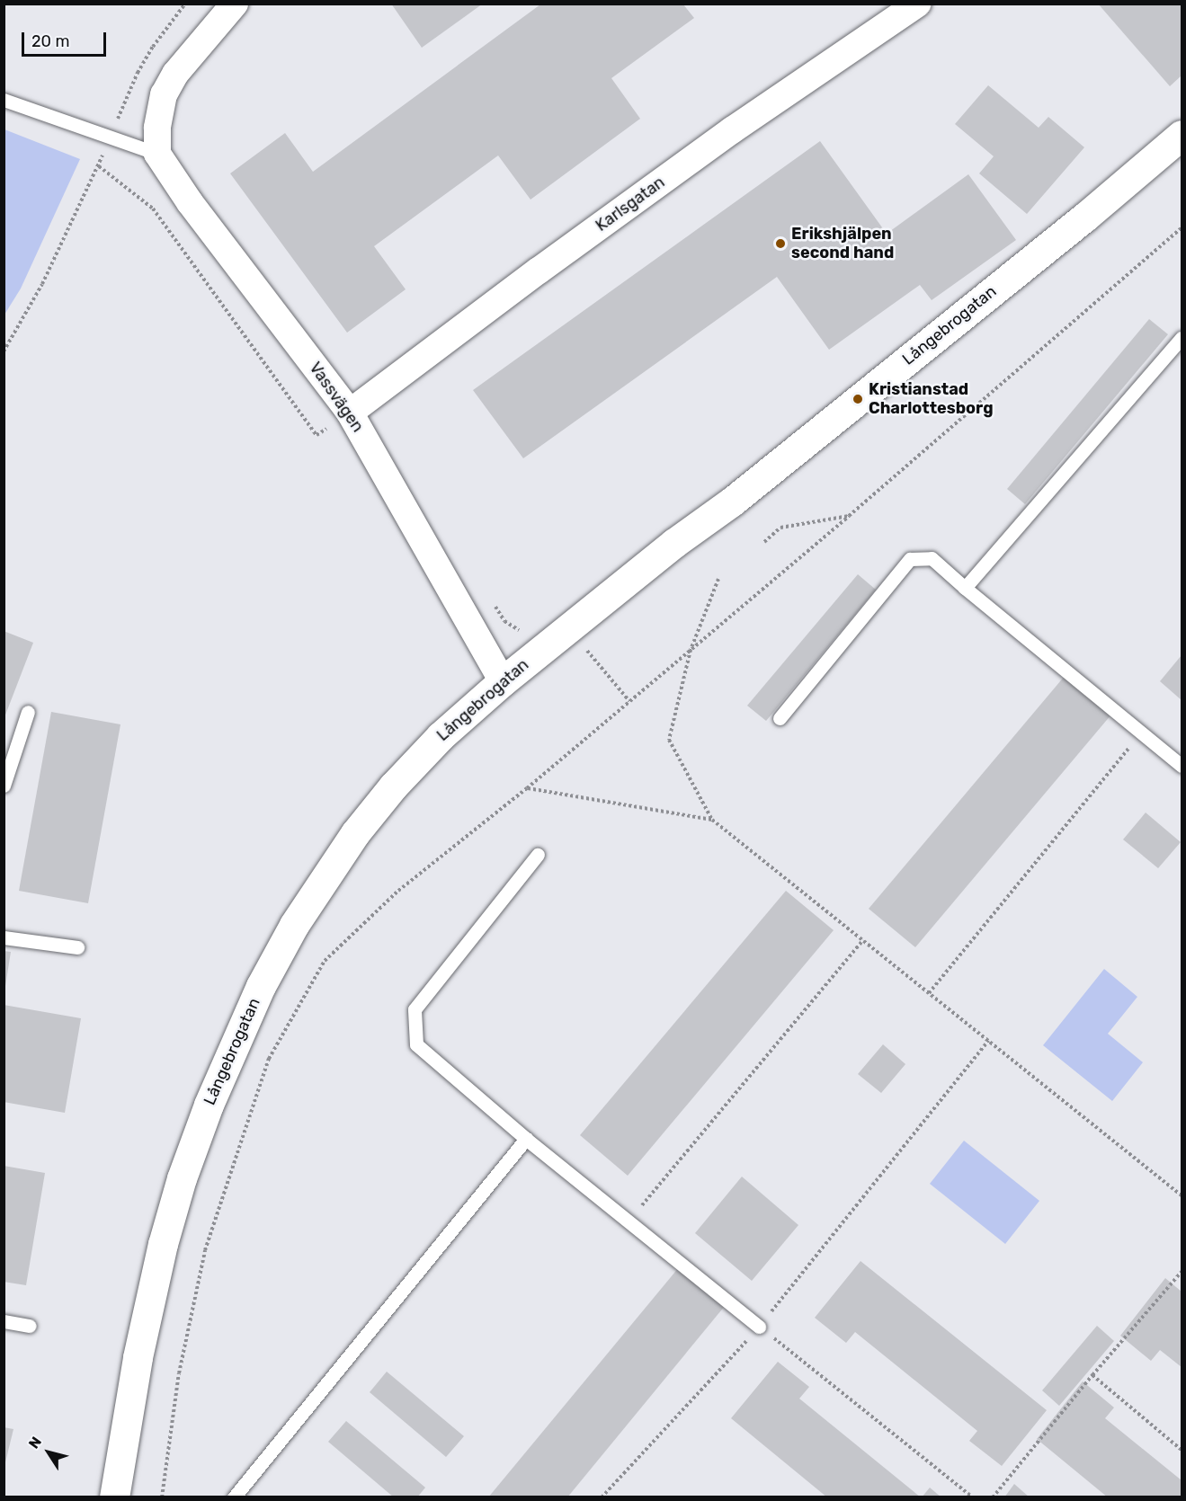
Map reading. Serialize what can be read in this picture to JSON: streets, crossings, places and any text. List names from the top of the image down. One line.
{"streets":{"main road":["Långebrogatan"],"street":["Karlsgatan","Vassvägen"]},"crossings":[["Karlsgatan","Vassvägen"],["Långebrogatan","Vassvägen"]],"places":["Erikshjälpen second hand","Kristianstad Charlottesborg"],"scale_bar":"20 m","north":"top left"}
